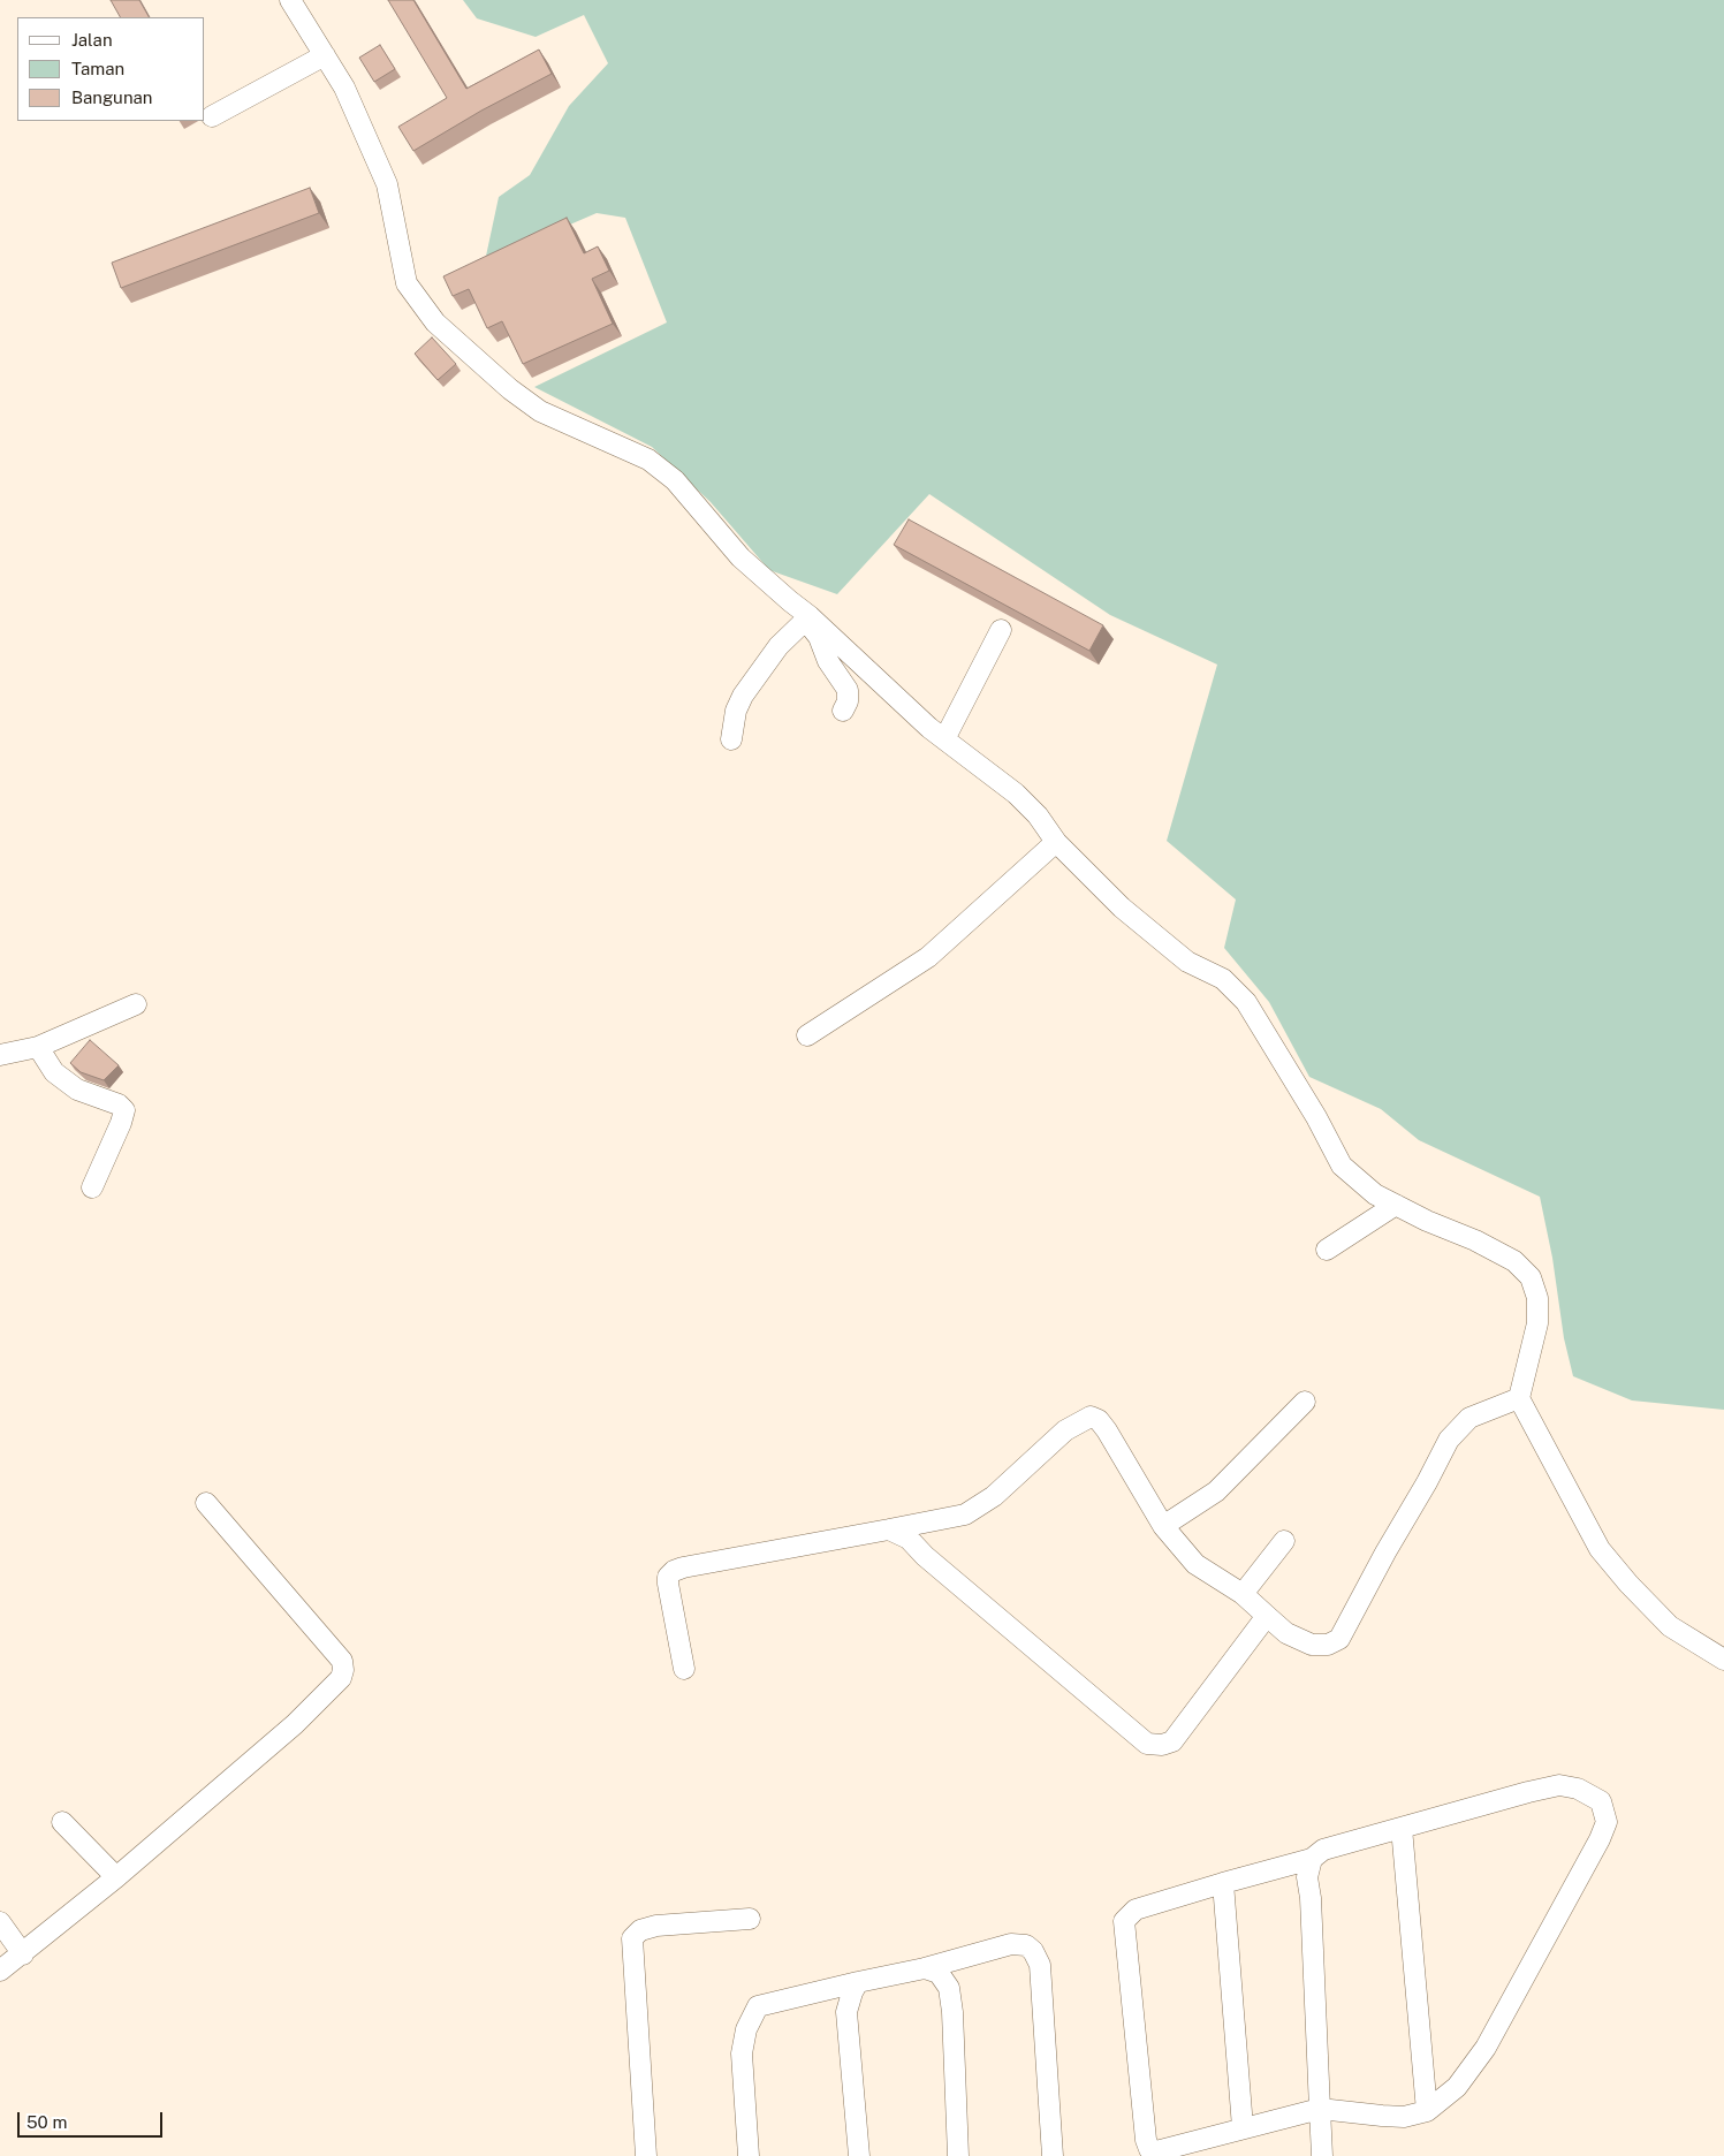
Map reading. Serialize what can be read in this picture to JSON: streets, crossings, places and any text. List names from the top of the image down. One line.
{"legend":["Jalan","Taman","Bangunan"],"scale_bar":"50 m"}
